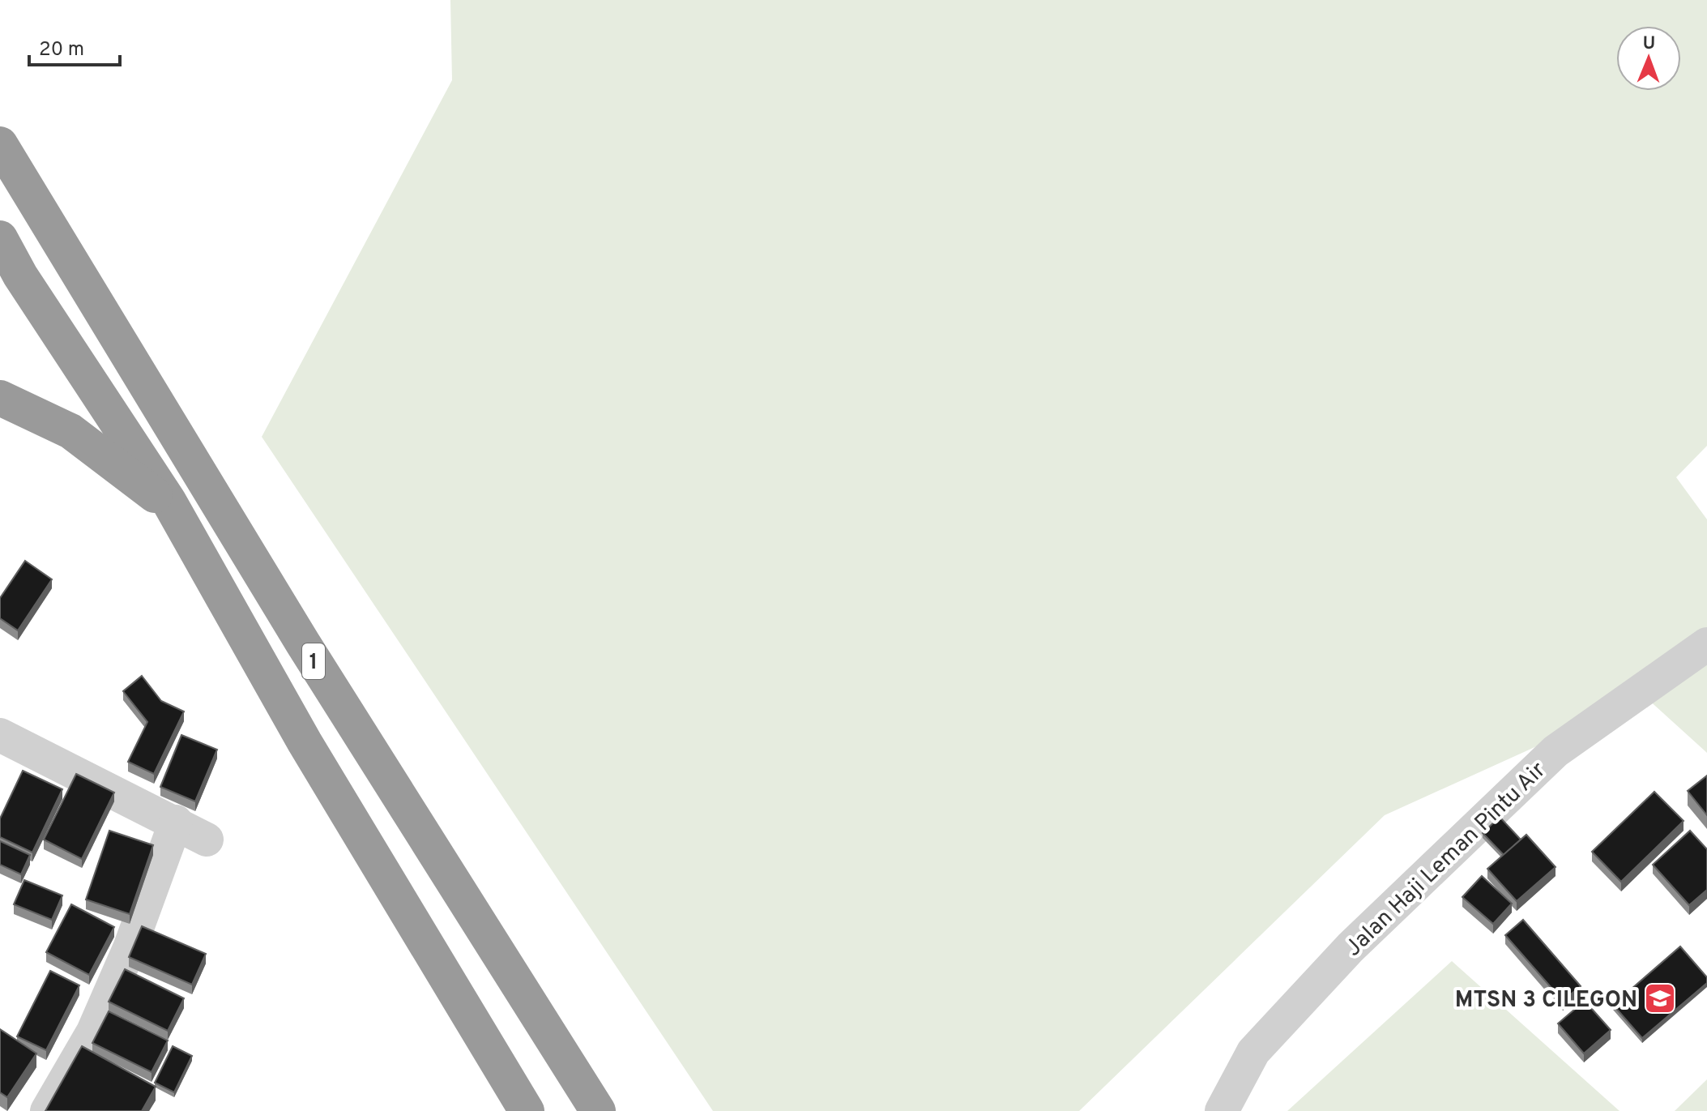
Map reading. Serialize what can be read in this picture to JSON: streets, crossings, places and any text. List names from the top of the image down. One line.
{"streets":{"highway":["1"],"street":["Jalan Haji Leman Pintu Air"]},"places":{"school or university":["MTSN 3 CILEGON"]},"scale_bar":"20 m","north":"top"}
